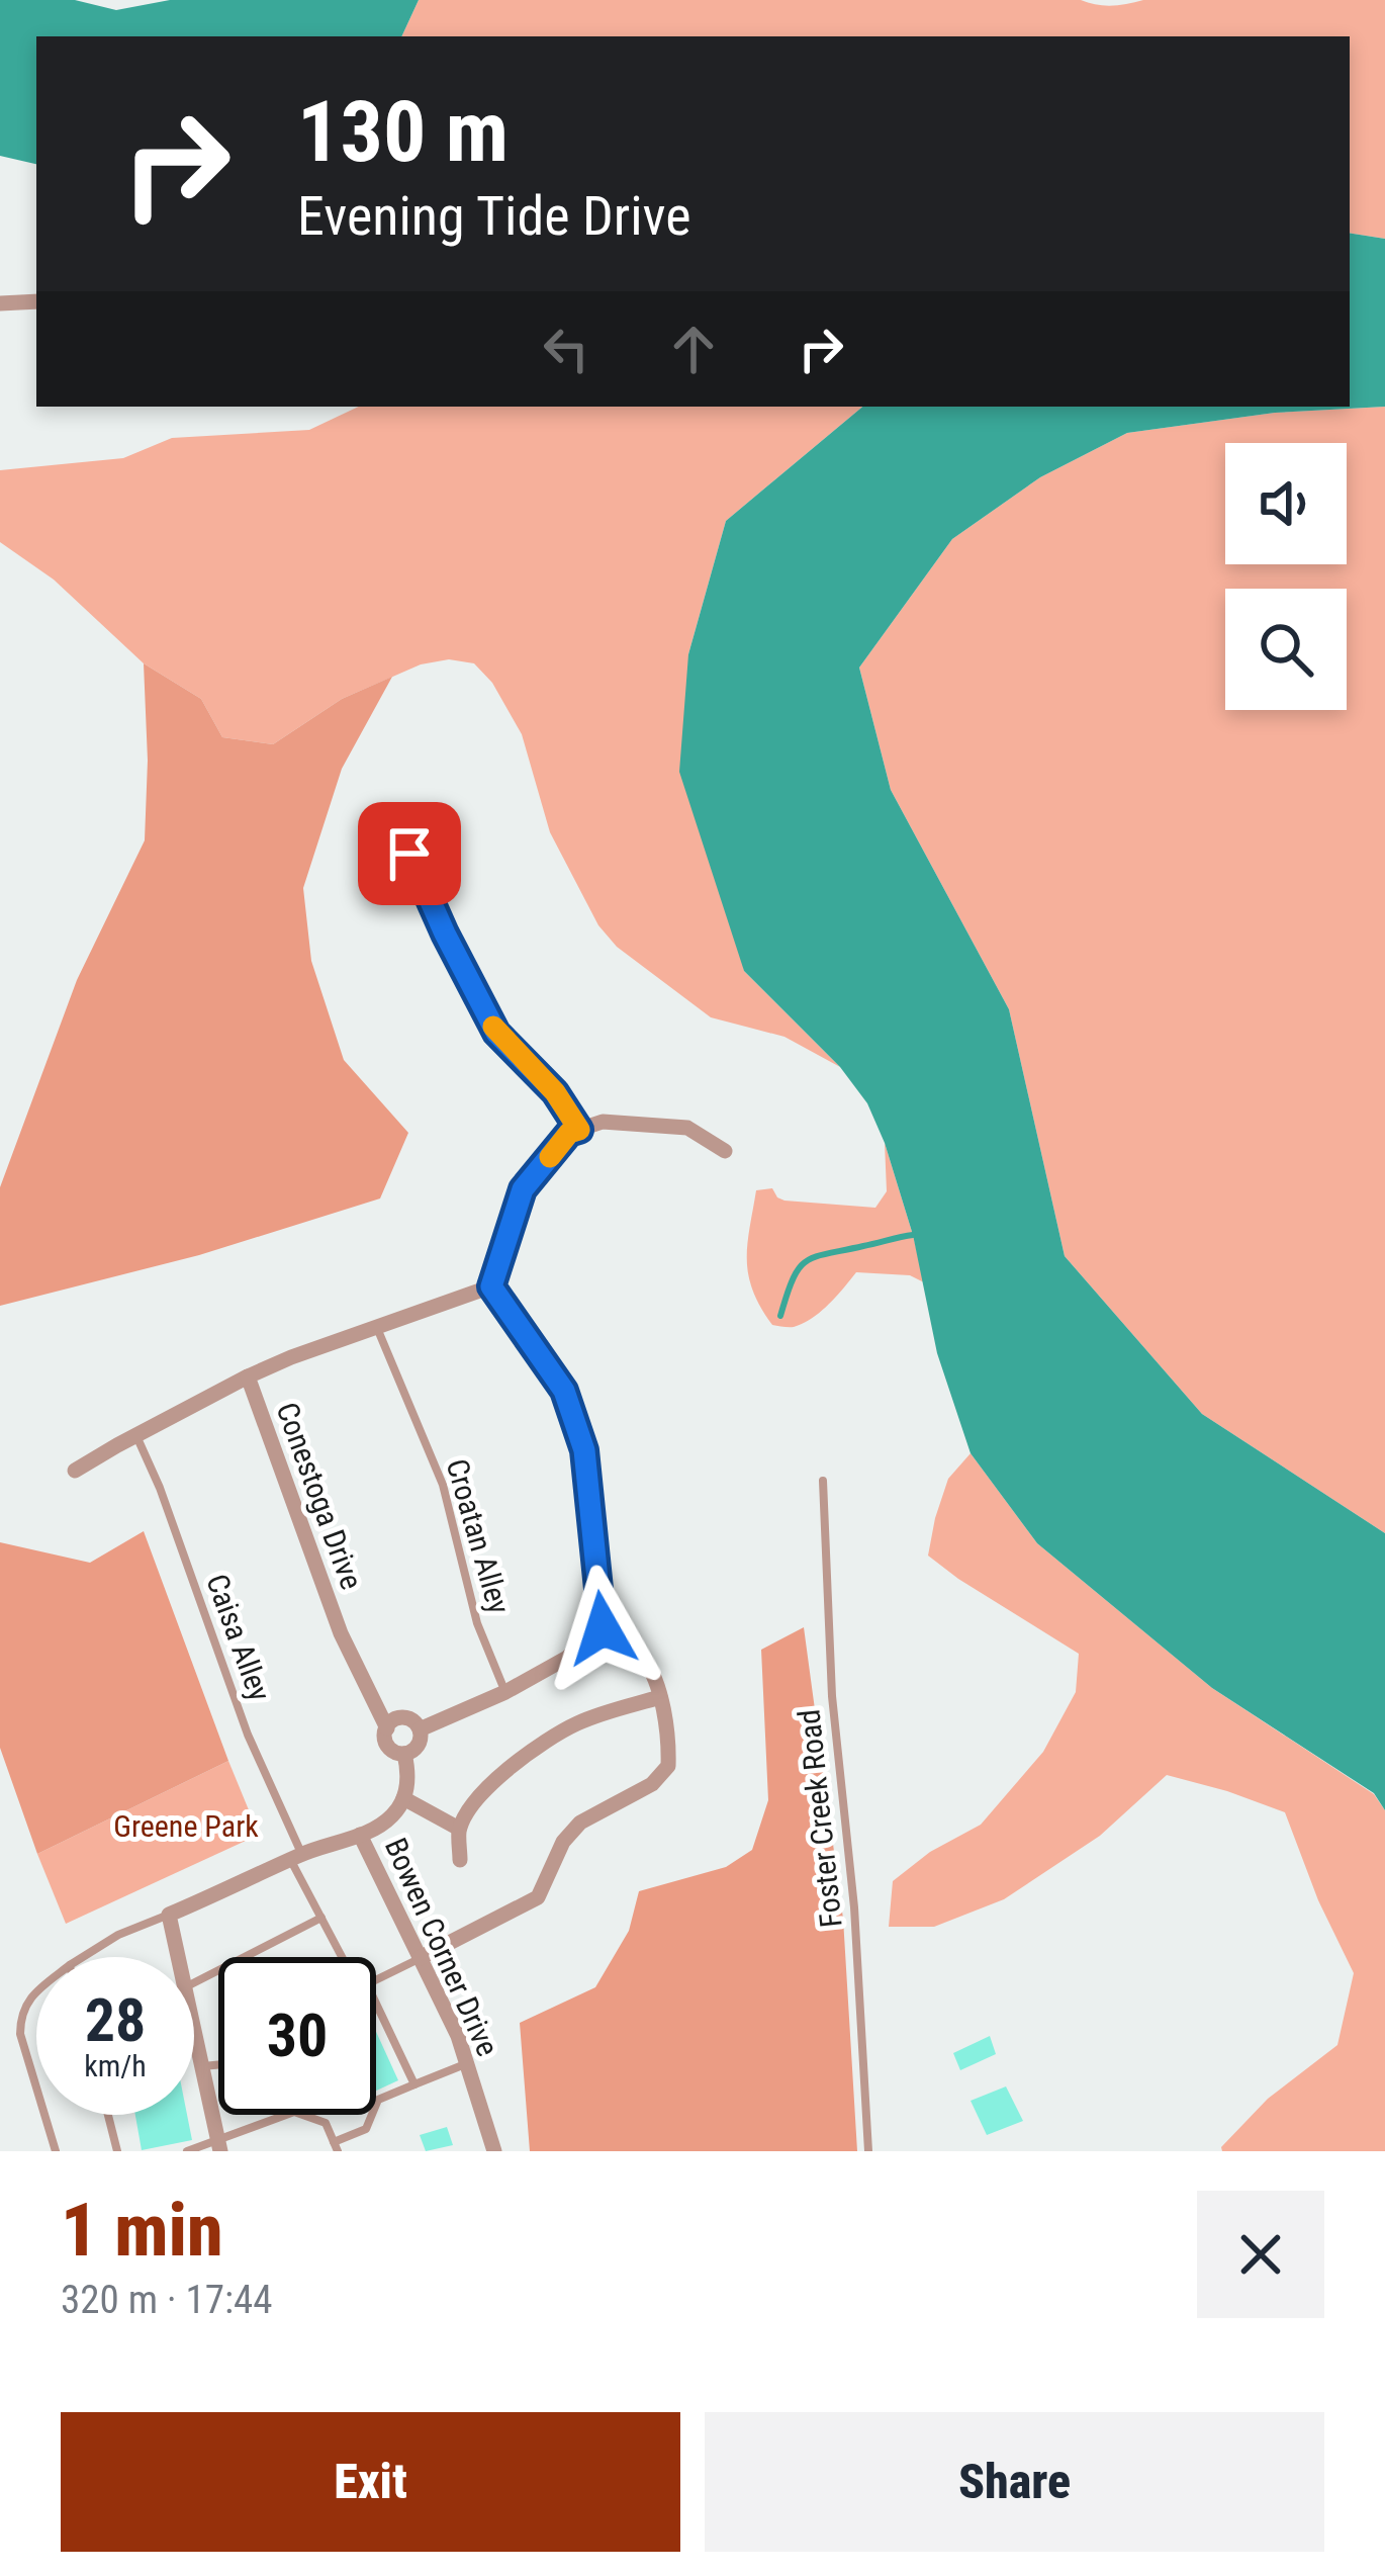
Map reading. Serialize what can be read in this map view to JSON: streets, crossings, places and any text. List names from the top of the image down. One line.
{"streets":{"street":["Conestoga Drive","Bowen Corner Drive"],"lane":["Croatan Alley","Caisa Alley","Foster Creek Road"]},"crossings":[["Conestoga Drive","Croatan Alley"],["Conestoga Drive","Caisa Alley"]],"parks":["Greene Park"],"page":{"turn":["130 m","Evening Tide Drive"],"speed":"28 km/h","limit":"30","heading":["1 min","320 m · 17:44"],"buttons":["Exit","Share"]}}
